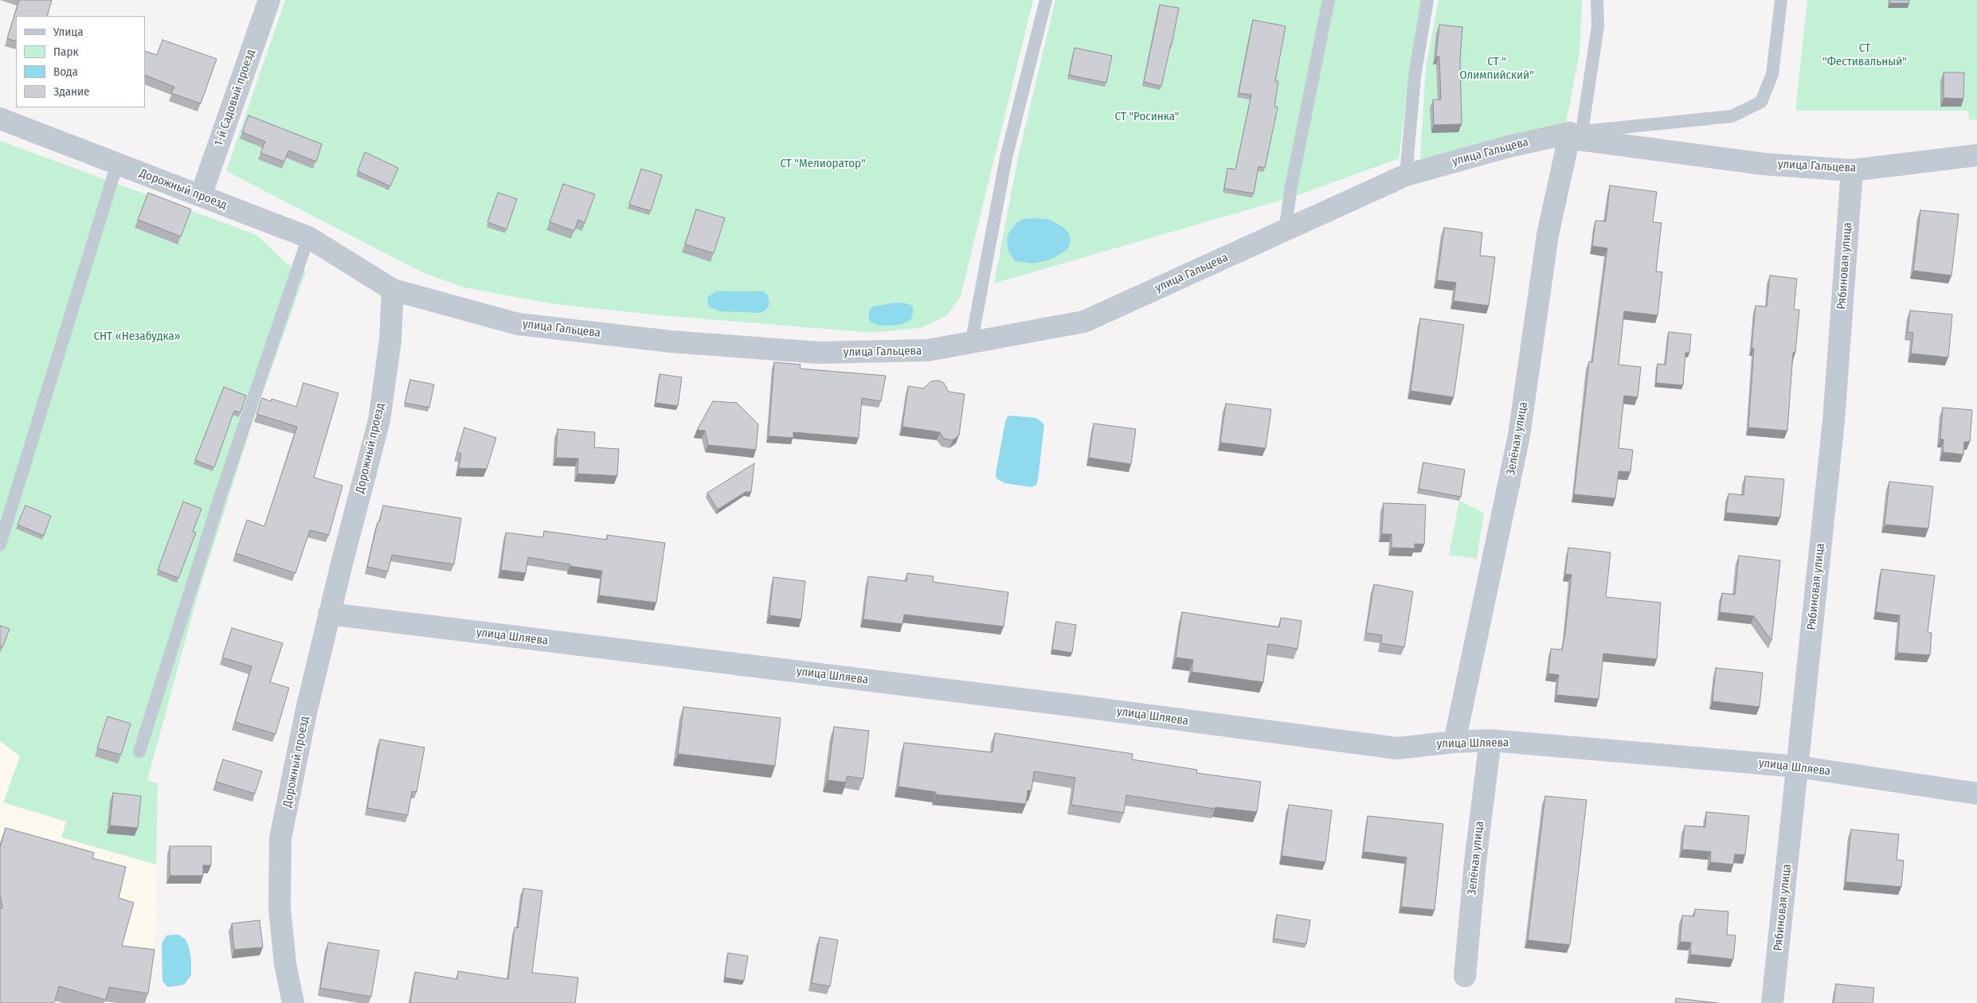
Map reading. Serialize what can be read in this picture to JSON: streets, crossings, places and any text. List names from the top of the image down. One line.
{"streets":{"street":["1-й Садовый проезд","улица Гальцева","Дорожный проезд","Рябиновая улица","Зелёная улица","улица Шляева"]},"crossings":[["1-й Садовый проезд","Дорожный проезд"],["улица Гальцева","Дорожный проезд"],["улица Гальцева","Рябиновая улица"],["улица Гальцева","Зелёная улица"],["Дорожный проезд","улица Шляева"],["Рябиновая улица","улица Шляева"],["Зелёная улица","улица Шляева"]],"parks":["СТ \"Фестивальный\"","СТ \" Олимпийский\"","СТ \"Росинка\"","СТ \"Мелиоратор\"","СНТ «Незабудка»"],"legend":["Улица","Парк","Вода","Здание"]}
